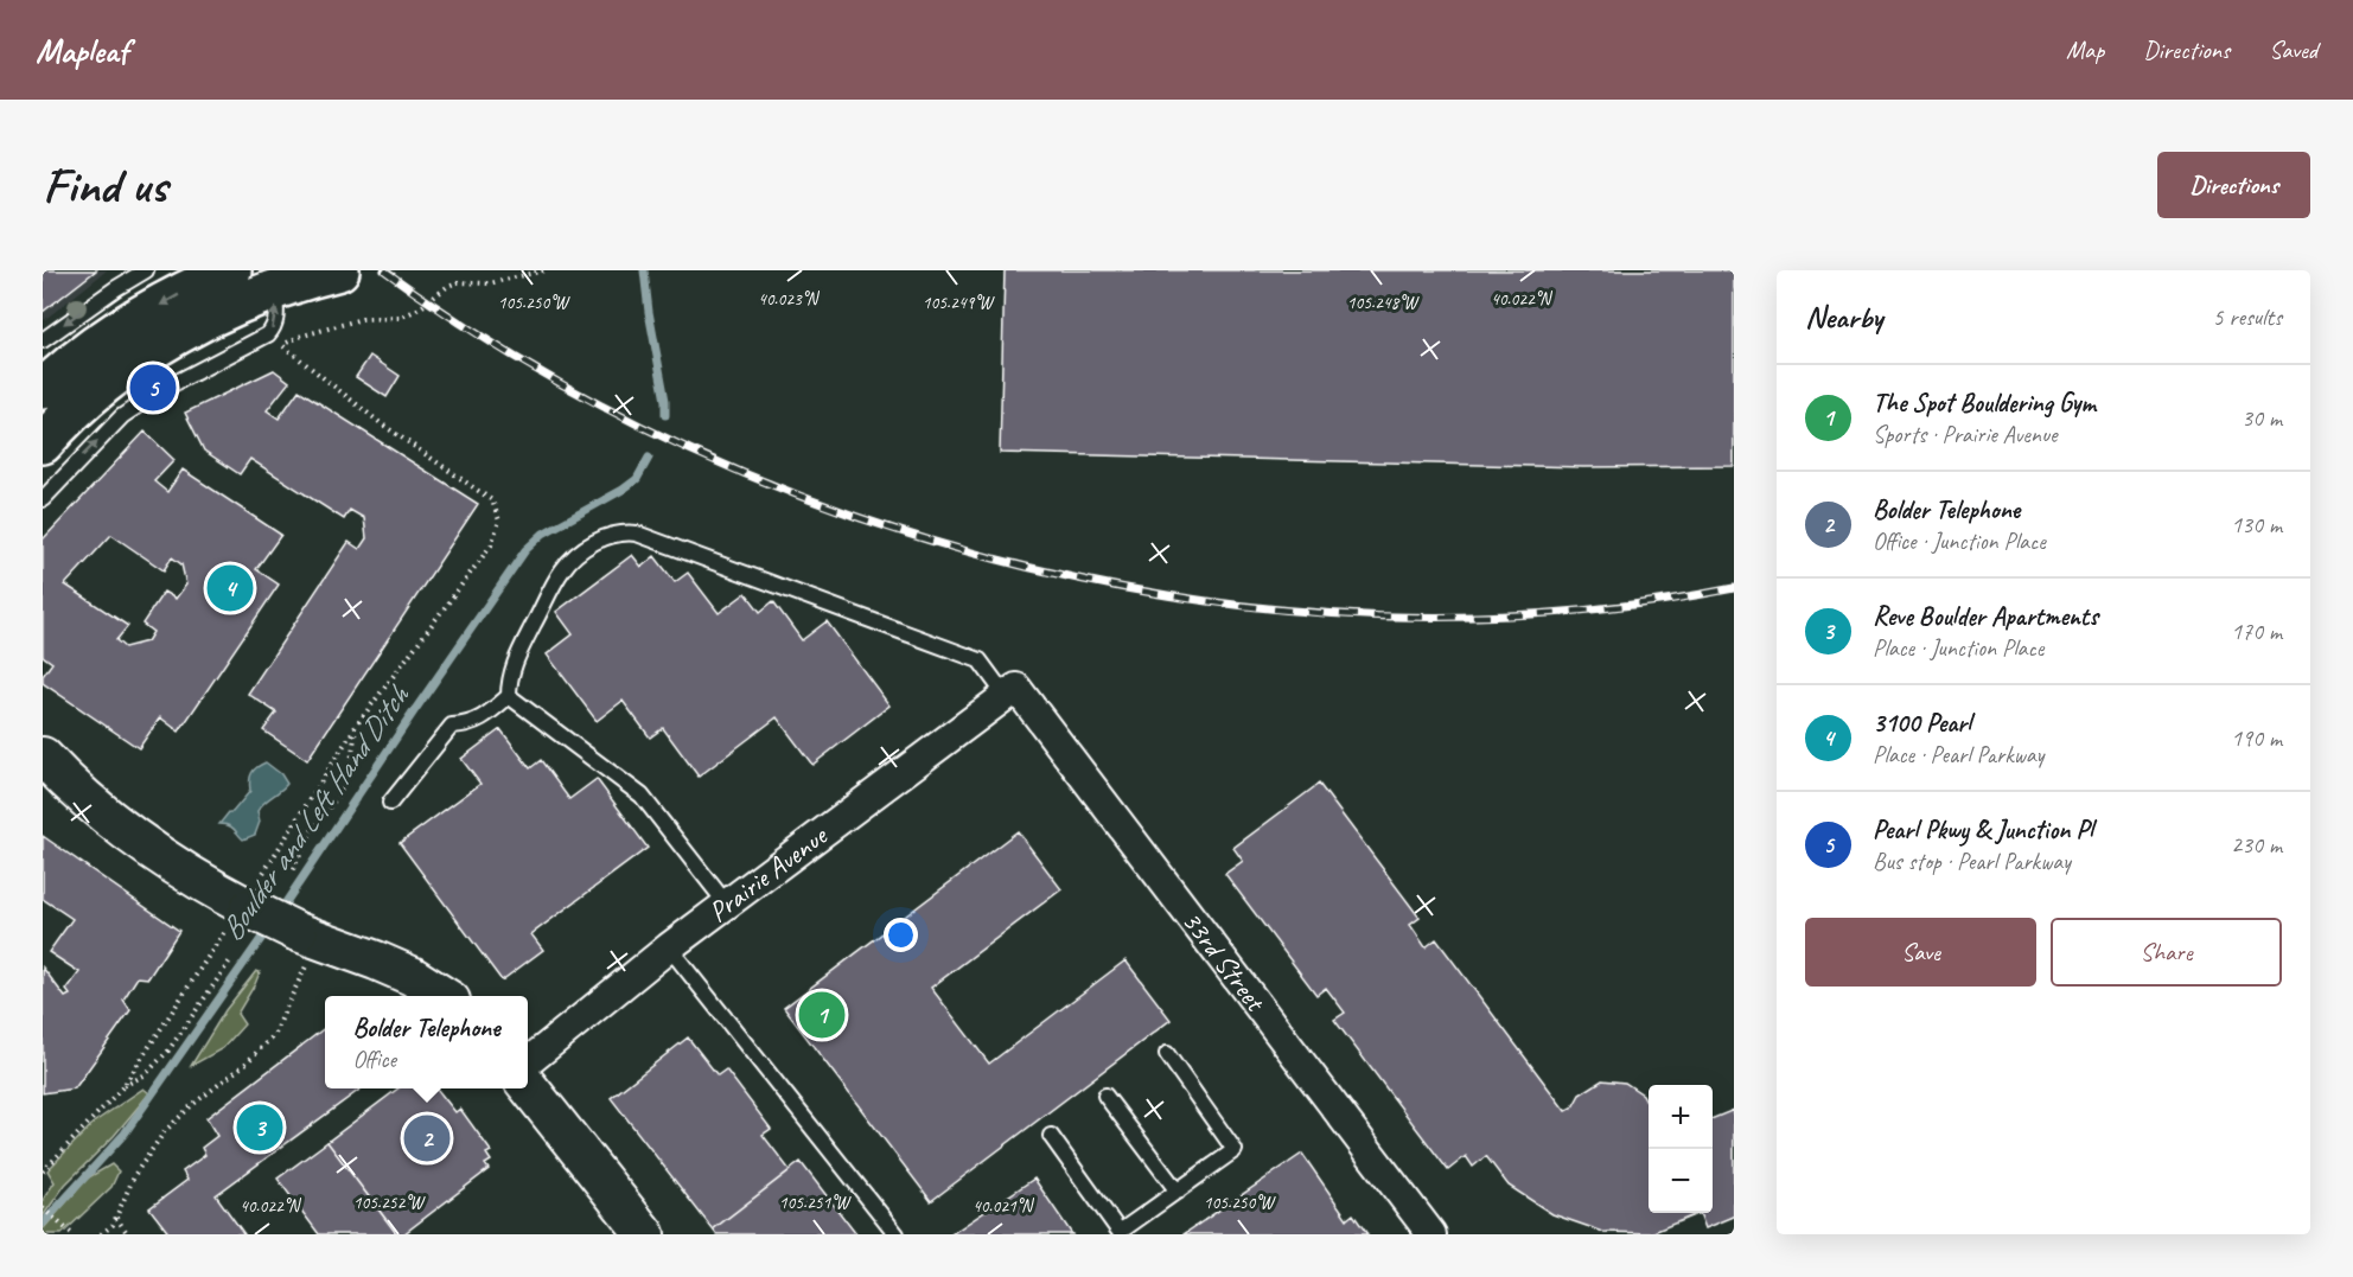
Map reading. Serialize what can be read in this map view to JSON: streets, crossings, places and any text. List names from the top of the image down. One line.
{"streets":{"street":["Prairie Avenue","33rd Street"]},"crossings":[["Prairie Avenue","33rd Street"]],"water":["Boulder and Left Hand Ditch"],"page":{"header":"Mapleaf","nav":["Map","Directions","Saved"],"buttons":["Directions",["Save","Share"]],"title":"Find us","heading":["Nearby","5 results"],"pins":["5","4","1","3","2"],"list":[{"mark":"1","name":"The Spot Bouldering Gym","note":"Sports · Prairie Avenue","value":"30 m"},{"mark":"2","name":"Bolder Telephone","note":"Office · Junction Place","value":"130 m"},{"mark":"3","name":"Reve Boulder Apartments","note":"Place · Junction Place","value":"170 m"},{"mark":"4","name":"3100 Pearl","note":"Place · Pearl Parkway","value":"190 m"},{"mark":"5","name":"Pearl Pkwy & Junction Pl","note":"Bus stop · Pearl Parkway","value":"230 m"}],"popup":["Bolder Telephone","Office"],"map_buttons":["+","−"]},"coordinates":["40.023°N","40.022°N","105.250°W","105.249°W","105.248°W","105.252°W","105.251°W","40.021°N"]}
